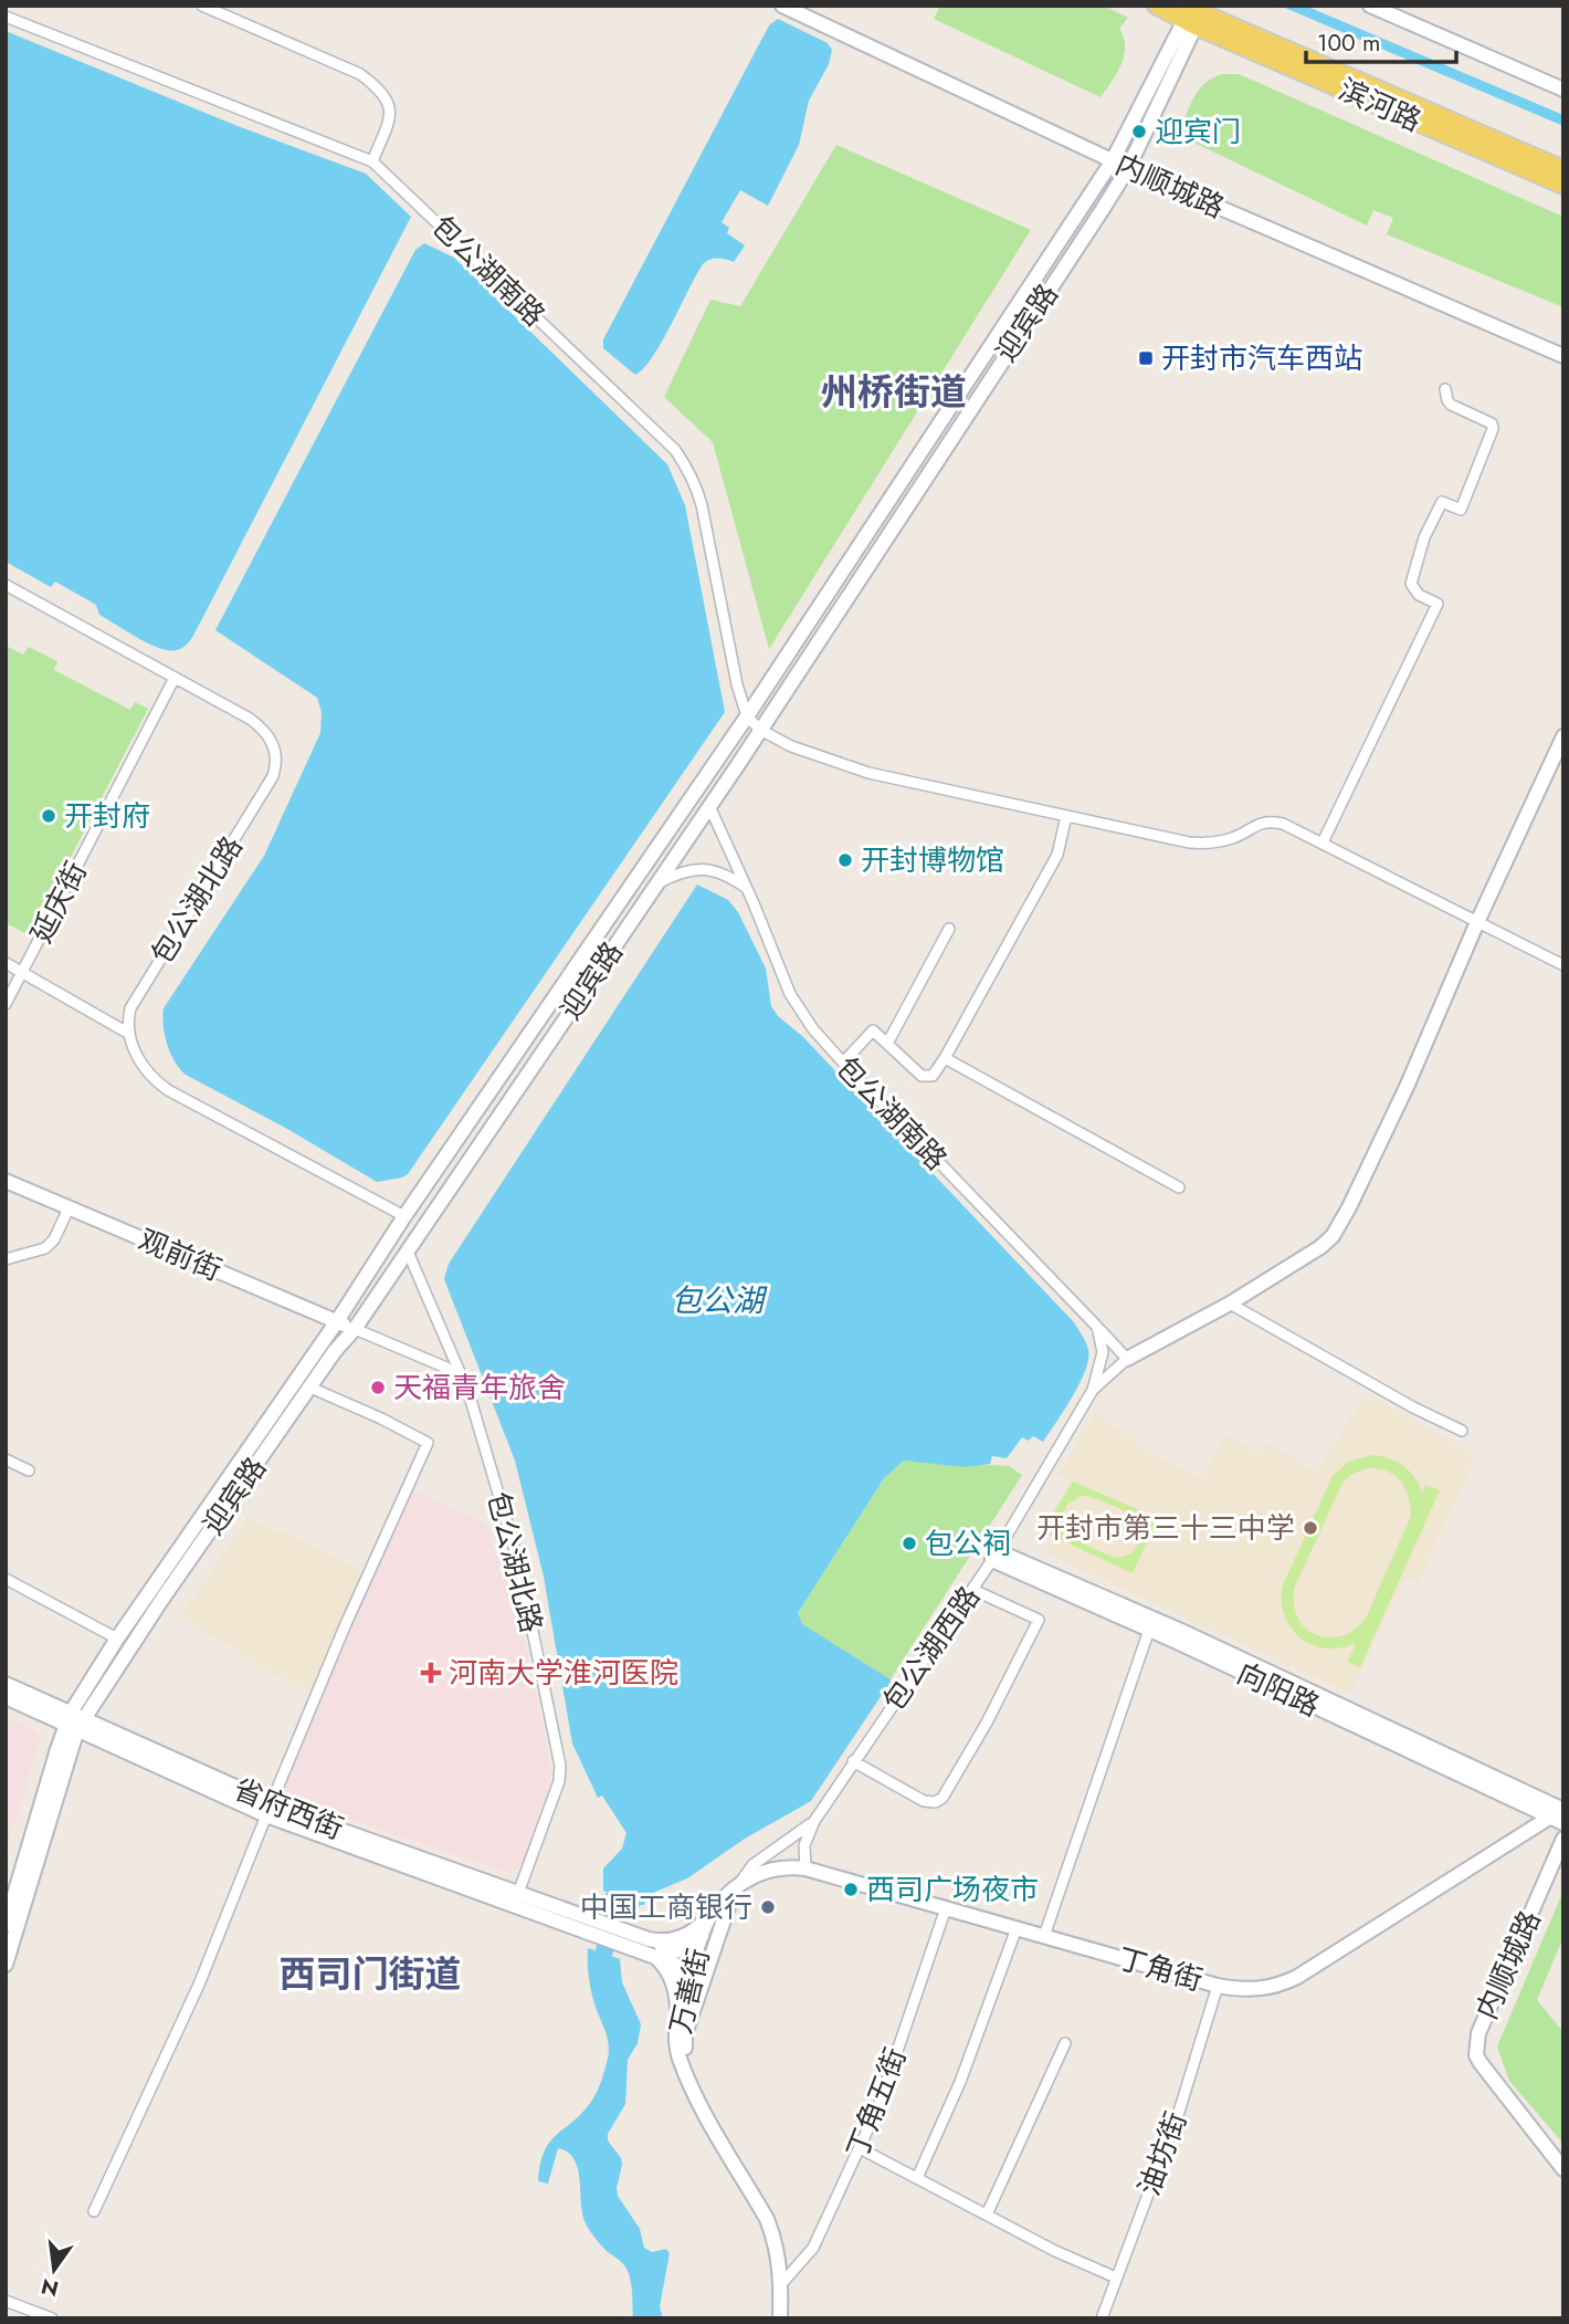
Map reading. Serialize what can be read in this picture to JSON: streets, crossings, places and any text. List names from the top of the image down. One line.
{"streets":{"main road":["滨河路"],"street":["内顺城路","包公湖南路","迎宾路","包公湖北路","延庆街","观前街","包公湖西路","向阳路","省府西街","丁角街","万善街","丁角五街","油坊街"]},"crossings":[["滨河路","迎宾路"],["内顺城路","迎宾路"],["包公湖南路","迎宾路"],["包公湖南路","包公湖西路"],["迎宾路","包公湖北路"],["迎宾路","观前街"],["迎宾路","省府西街"],["包公湖北路","延庆街"],["包公湖北路","省府西街"],["包公湖西路","向阳路"],["包公湖西路","丁角街"],["向阳路","丁角街"],["丁角街","万善街"],["丁角街","丁角五街"],["丁角街","油坊街"],["万善街","丁角五街"]],"districts":["州桥街道","西司门街道"],"water":["包公湖"],"places":{"other":["迎宾门","开封府","开封博物馆","天福青年旅舍","开封市第三十三中学","包公祠","西司广场夜市","中国工商银行"],"transit":["开封市汽车西站"],"health":["河南大学淮河医院"]},"scale_bar":"100 m","north":"bottom"}
